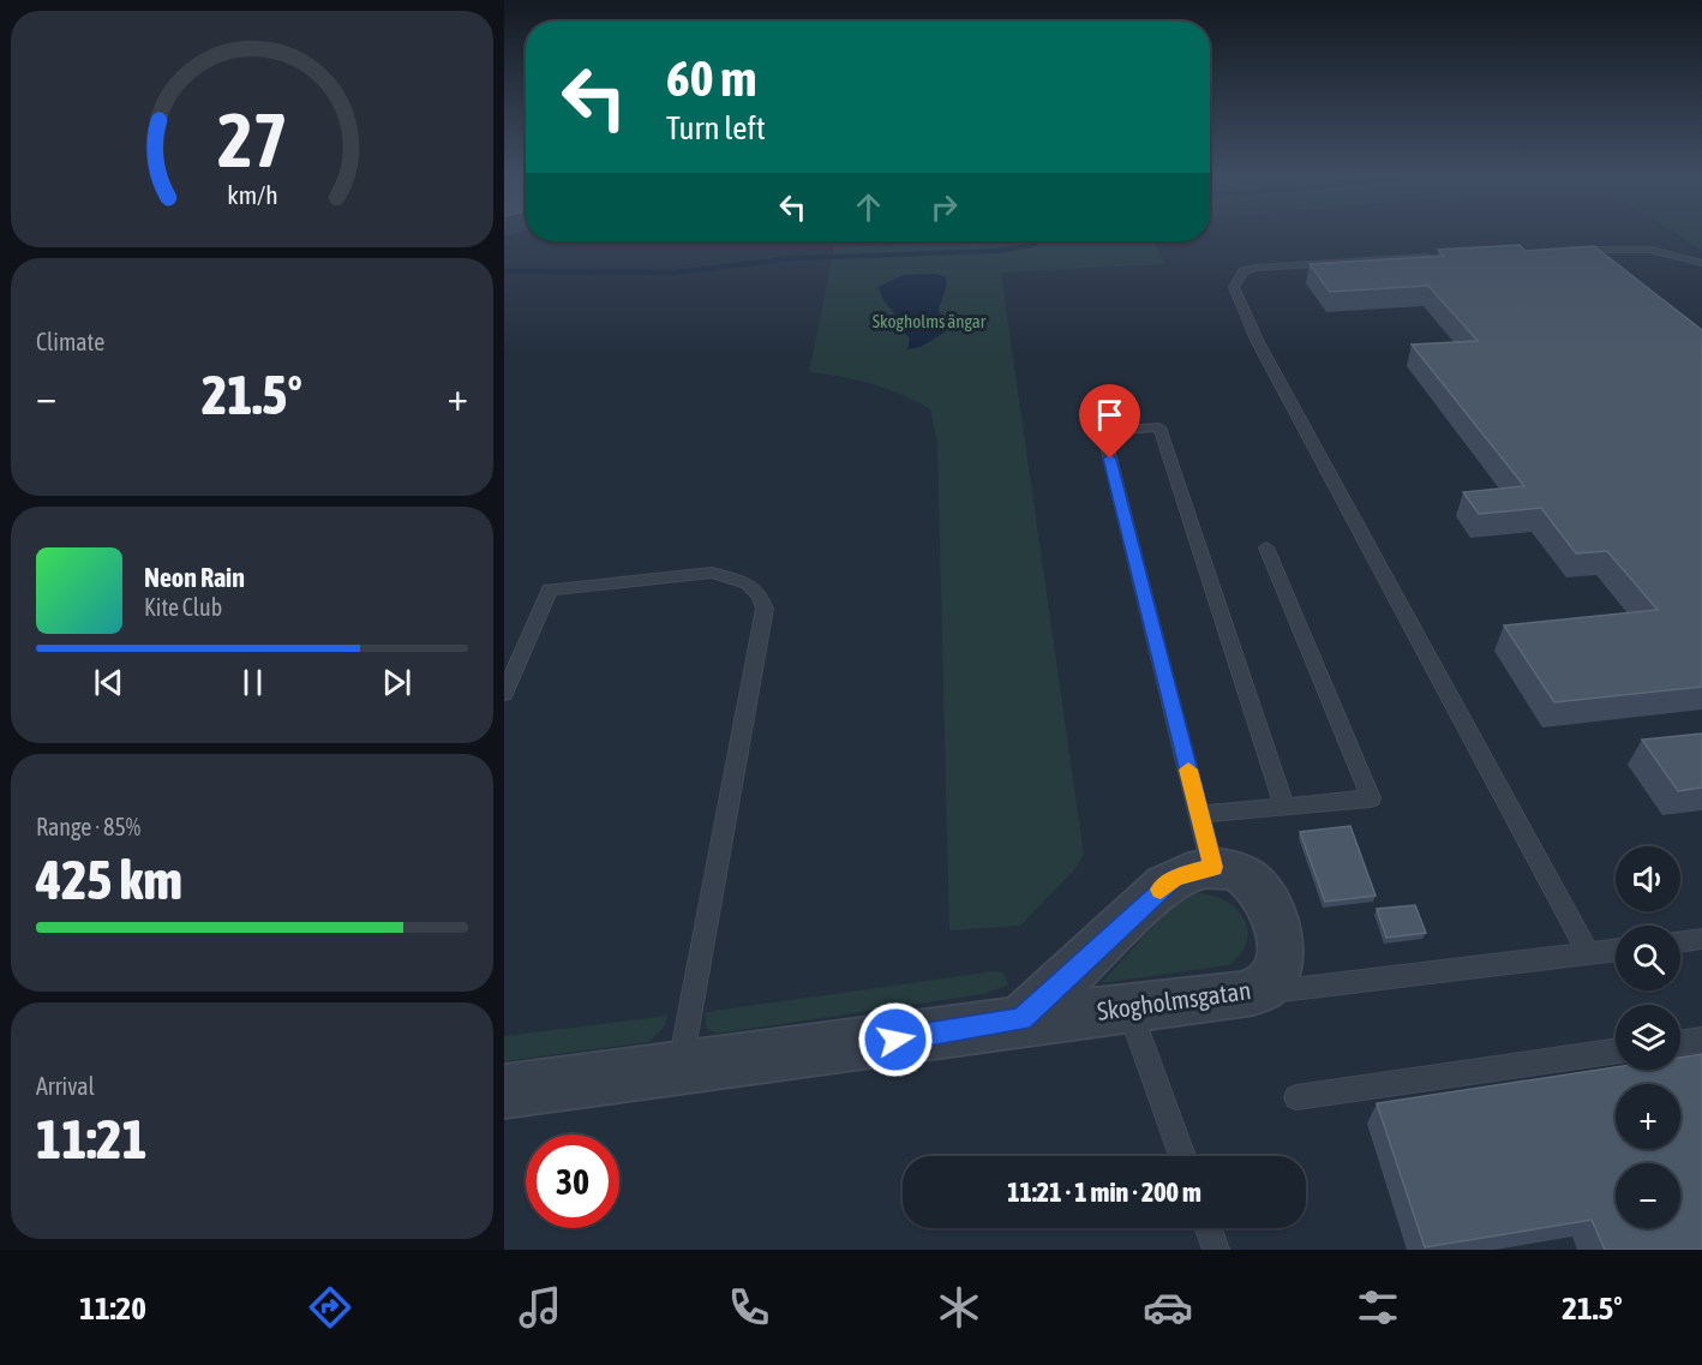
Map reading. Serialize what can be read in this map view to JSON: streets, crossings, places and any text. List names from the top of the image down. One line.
{"streets":{"street":["Skogholmsgatan"]},"parks":["Skogholms ängar"],"page":{"turn":["60 m","Turn left"],"tile":["Climate",["Range · 85%","425 km"],["Arrival","11:21"]],"heat":["−","21.5°","+"],"song":["Neon Rain","Kite Club"],"map_buttons":["+","−"],"limit":"30","trip":"11:21 · 1 min · 200 m","tabs":["11:20","21.5°"],"gauge":["27","km/h"]}}
